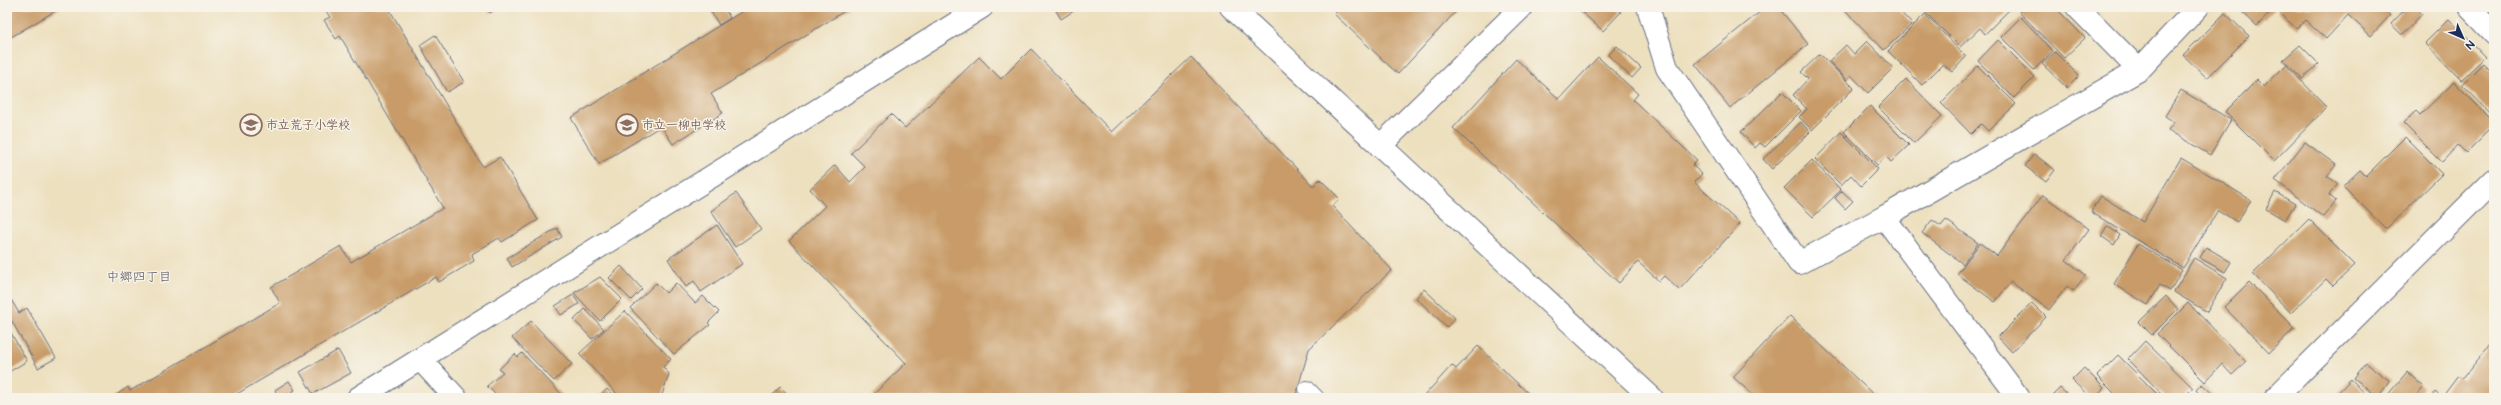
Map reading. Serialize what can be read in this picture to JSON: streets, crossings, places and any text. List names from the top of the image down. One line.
{"districts":["中郷四丁目"],"places":{"school or university":["市立荒子小学校","市立一柳中学校"]},"north":"bottom right"}
